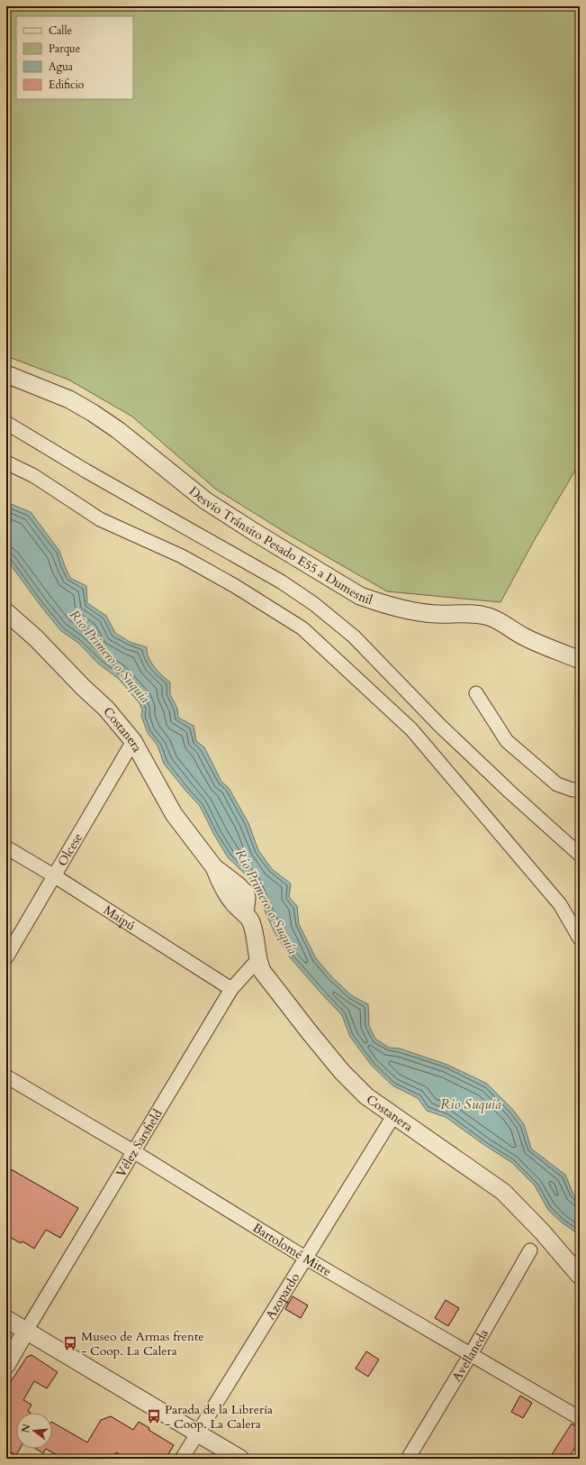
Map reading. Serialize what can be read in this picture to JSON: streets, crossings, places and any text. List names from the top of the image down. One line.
{"streets":{"street":["Desvío Tránsito Pesado E55 a Dumesnil","Costanera","Olcese","Maipú","Vélez Sarsfield","Bartolomé Mitre","Azopardo","Avellaneda"]},"crossings":[["Costanera","Olcese"],["Costanera","Vélez Sarsfield"],["Costanera","Azopardo"],["Olcese","Maipú"],["Maipú","Vélez Sarsfield"],["Vélez Sarsfield","Bartolomé Mitre"],["Bartolomé Mitre","Azopardo"],["Bartolomé Mitre","Avellaneda"]],"water":["Río Primero o Suquía","Río Suquía"],"places":{"bus stop":["Museo de Armas frente - Coop. La Calera","Parada de la Librería - Coop. La Calera"]},"legend":["Calle","Parque","Agua","Edificio"],"north":"left"}
